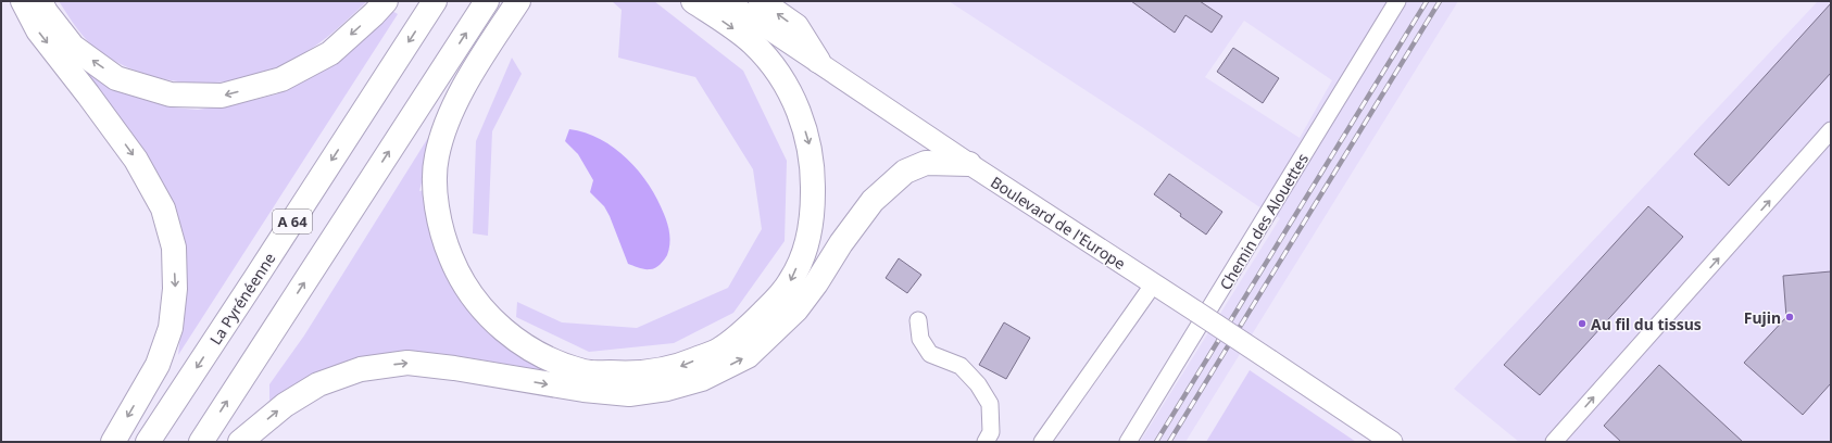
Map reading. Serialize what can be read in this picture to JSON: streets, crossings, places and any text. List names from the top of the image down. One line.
{"streets":{"highway":["A 64","La Pyrénéenne"],"street":["Chemin des Alouettes","Boulevard de l'Europe"]},"places":["Fujin","Au fil du tissus"]}
